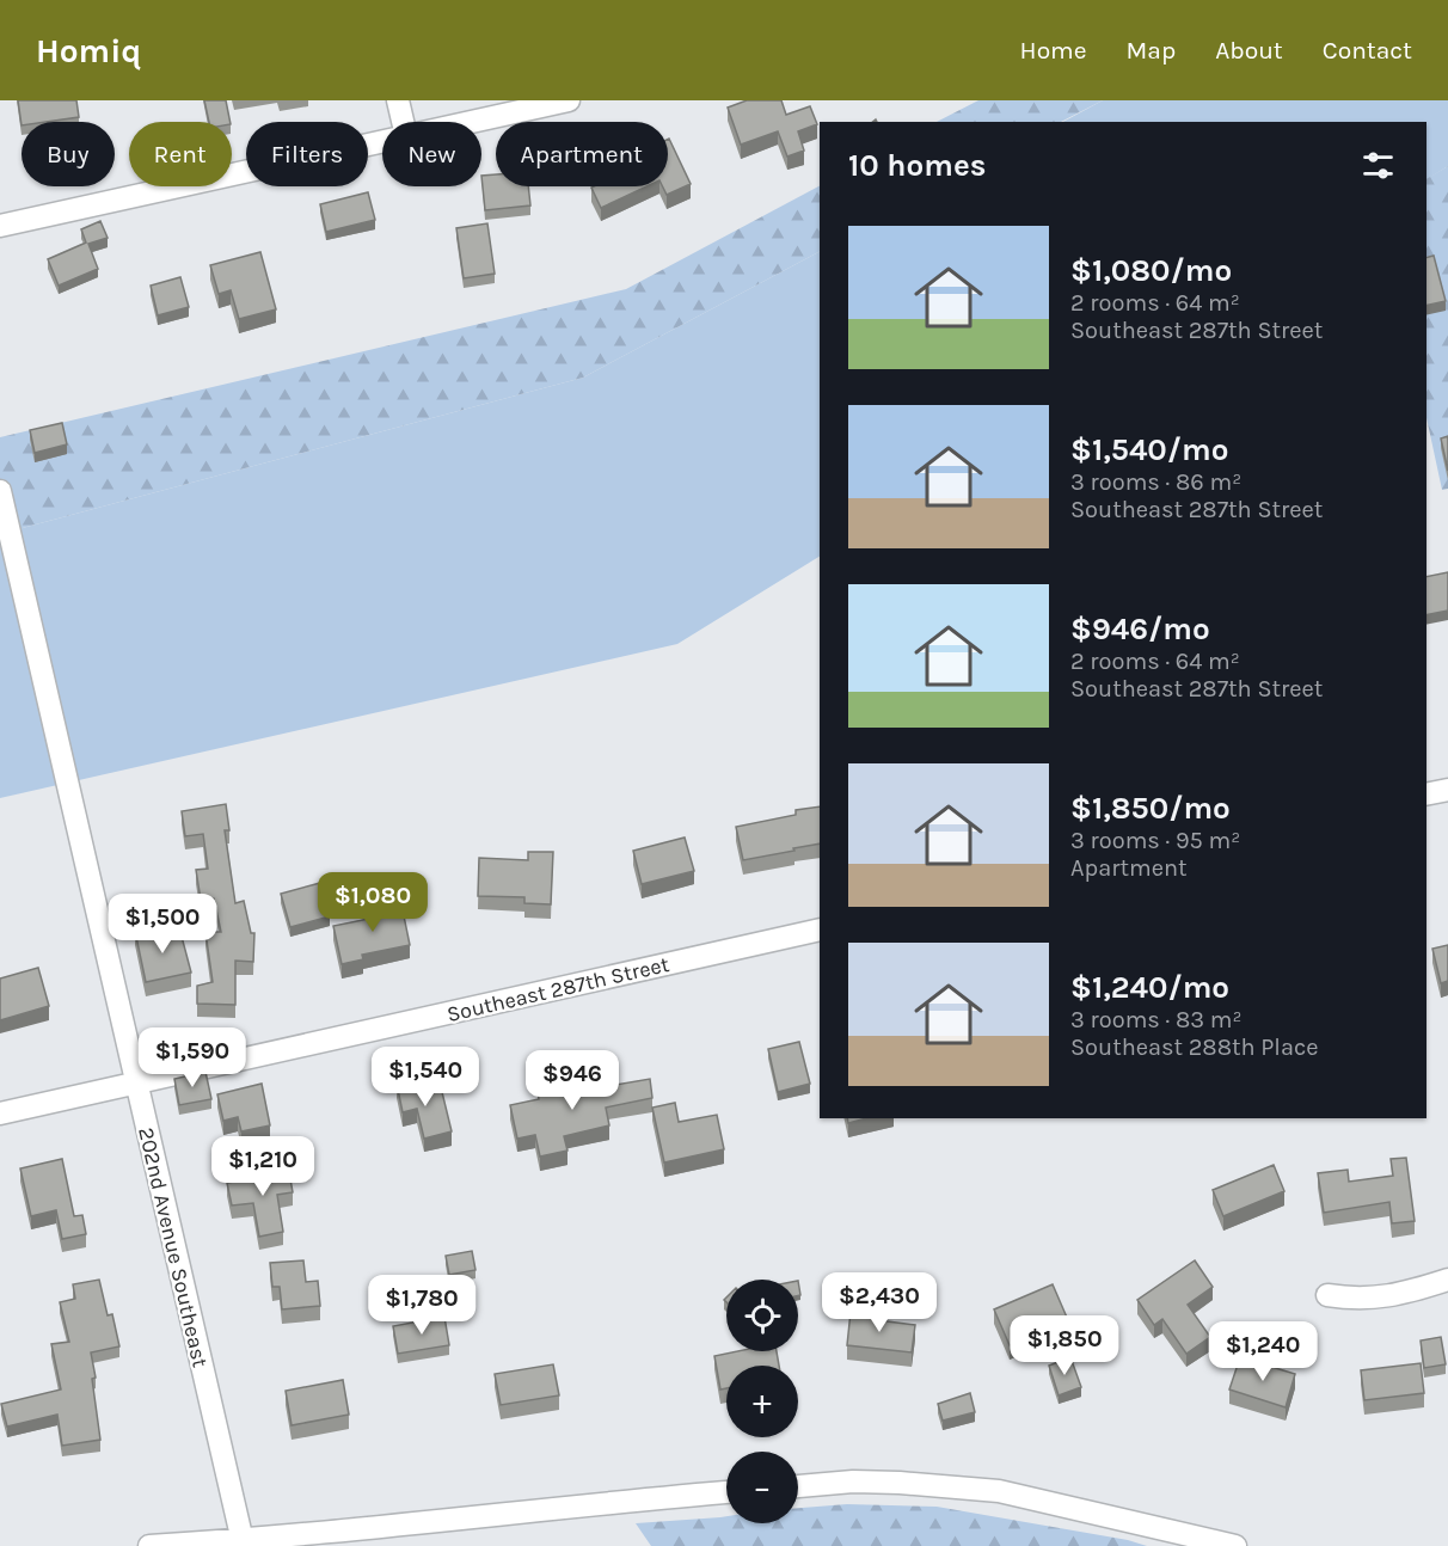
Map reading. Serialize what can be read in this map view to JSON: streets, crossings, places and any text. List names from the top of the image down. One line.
{"streets":{"street":["Southeast 287th Street","202nd Avenue Southeast"]},"crossings":[["Southeast 287th Street","202nd Avenue Southeast"]],"page":{"header":"Homiq","nav":["Home","Map","About","Contact"],"chip":["Buy","Rent","Filters","New","Apartment"],"heading":"10 homes","list":[{"name":"$1,080/mo","note":"2 rooms · 64 m² · Southeast 287th Street"},{"name":"$1,540/mo","note":"3 rooms · 86 m² · Southeast 287th Street"},{"name":"$946/mo","note":"2 rooms · 64 m² · Southeast 287th Street"},{"name":"$1,850/mo","note":"3 rooms · 95 m² · Apartment"},{"name":"$1,240/mo","note":"3 rooms · 83 m² · Southeast 288th Place"}],"price":["$1,080","$1,500","$1,590","$1,540","$946","$1,210","$2,430","$1,780","$1,850","$1,240"],"map_buttons":["+","−"]}}
